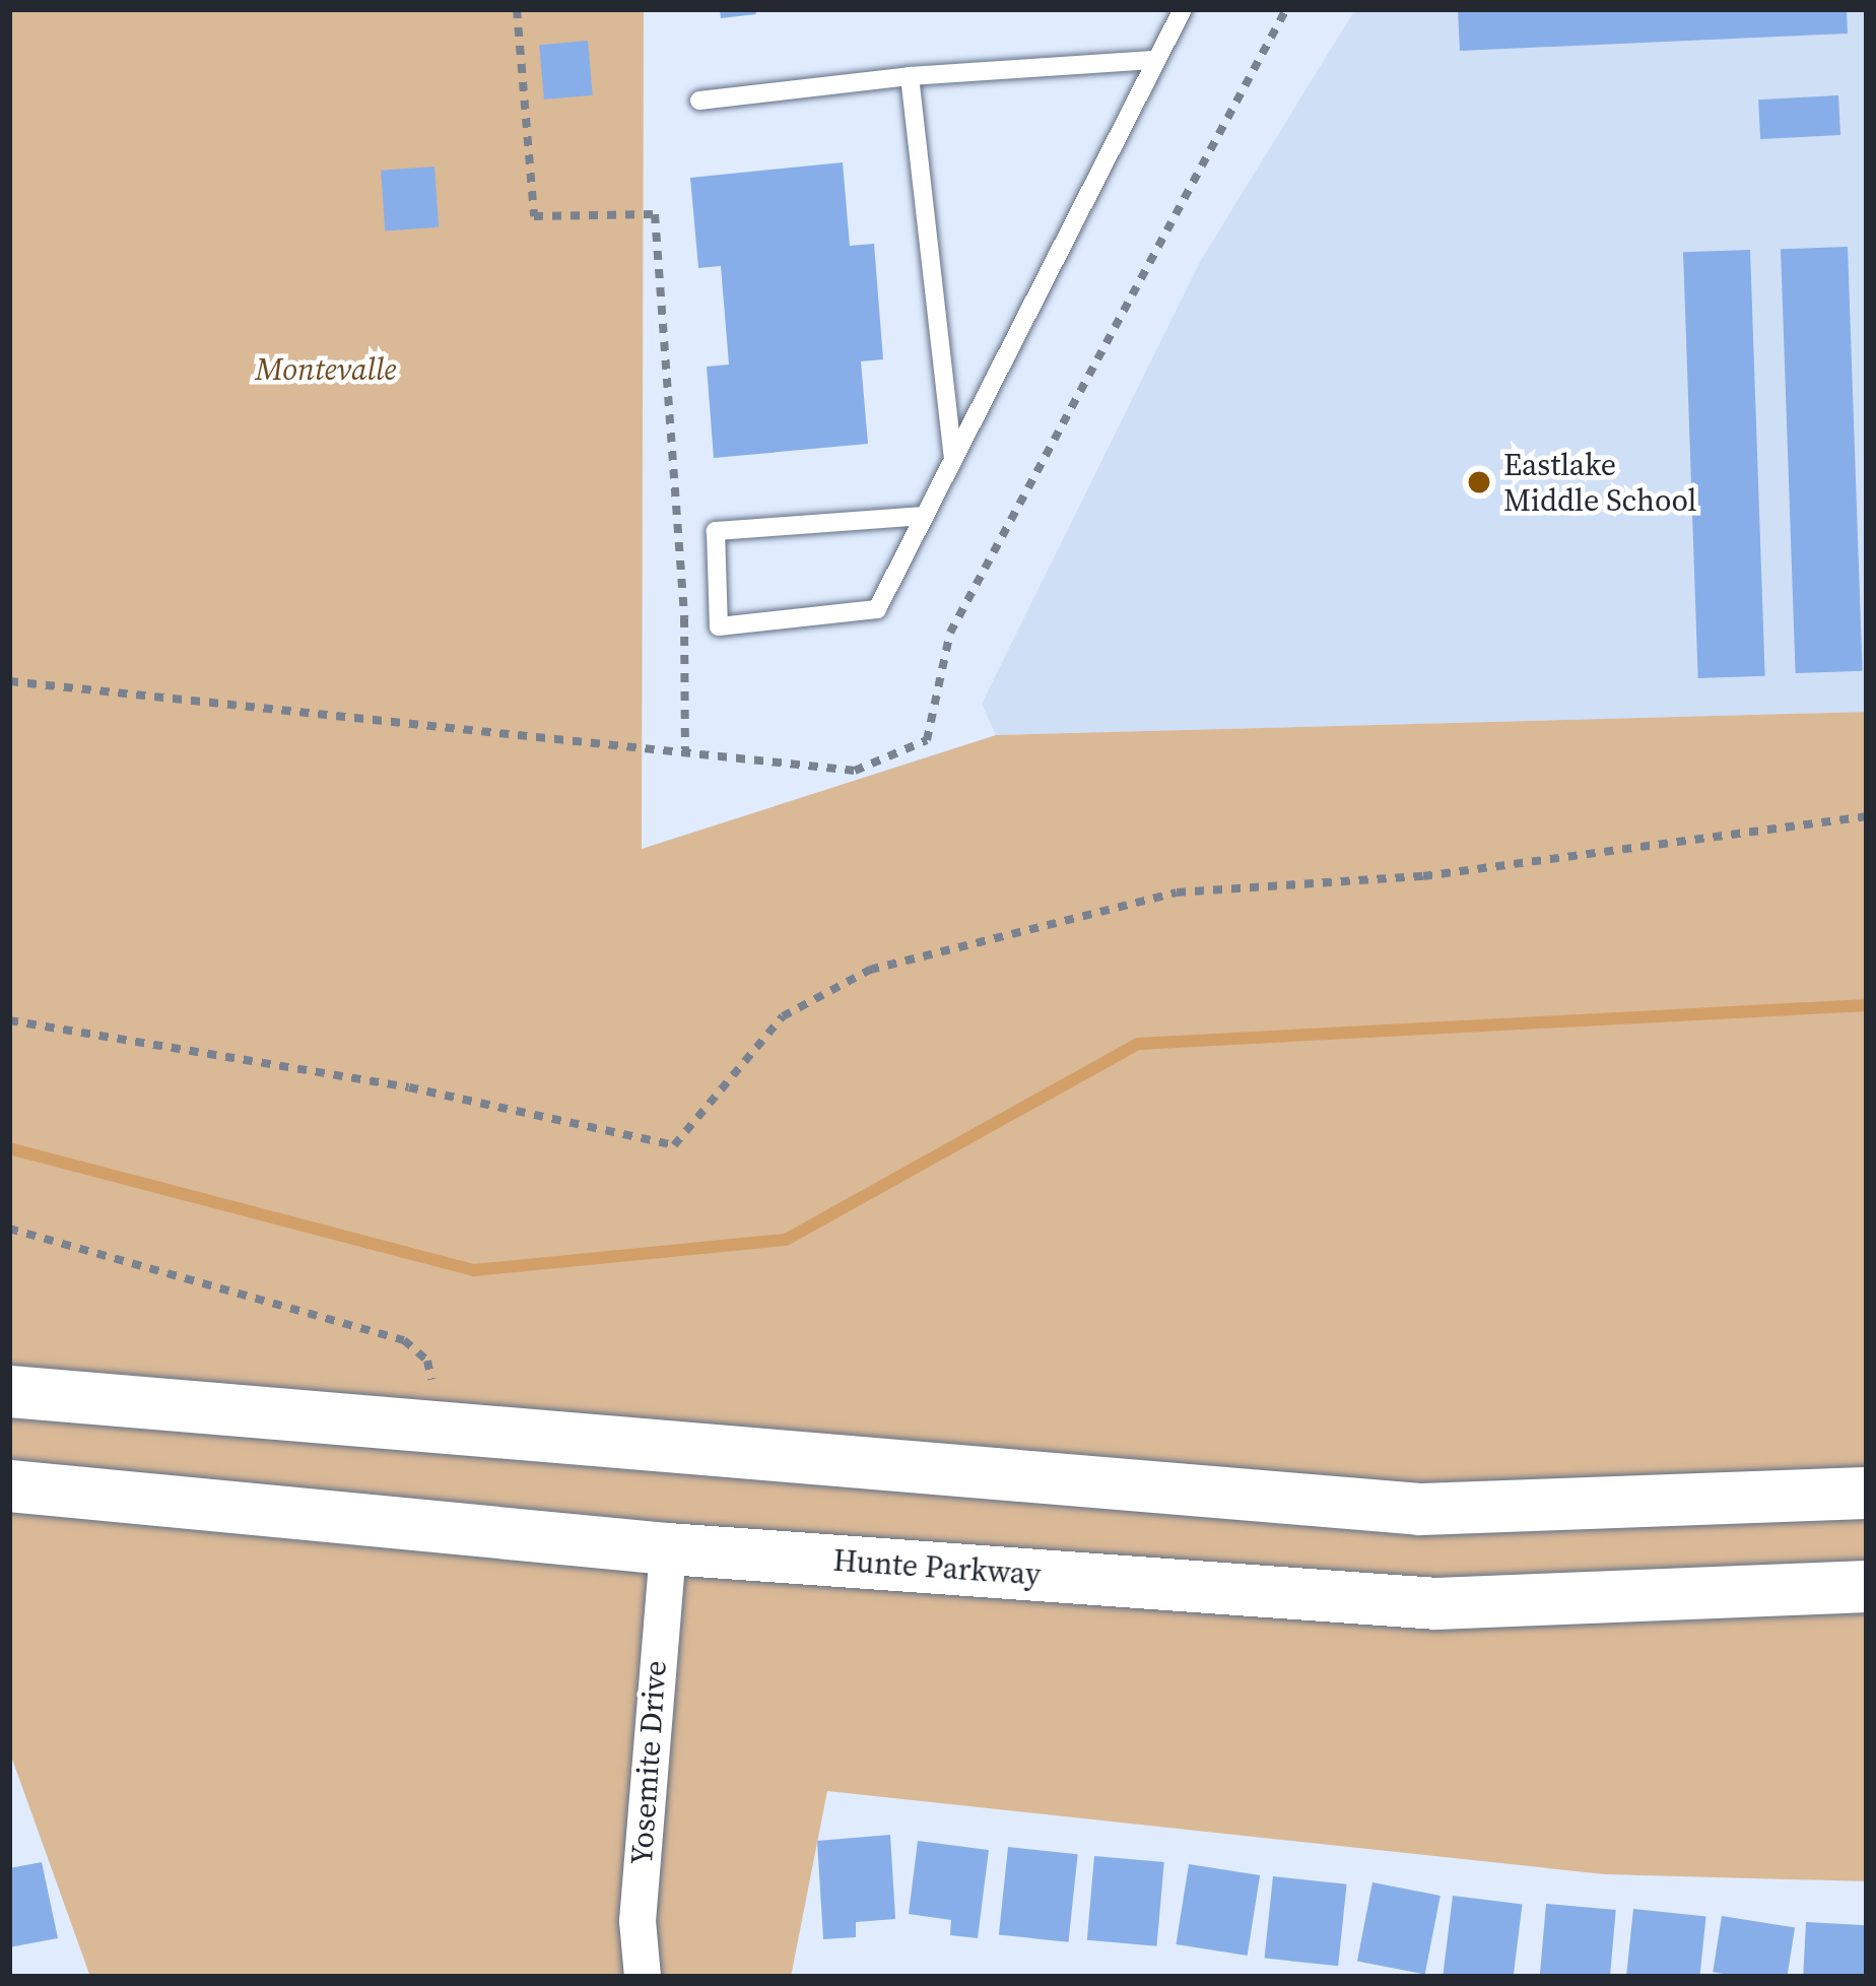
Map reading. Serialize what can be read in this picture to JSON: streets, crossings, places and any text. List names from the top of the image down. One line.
{"streets":{"main road":["Hunte Parkway"],"street":["Yosemite Drive"]},"crossings":[["Hunte Parkway","Yosemite Drive"]],"parks":["Montevalle"],"places":["Eastlake Middle School"]}
